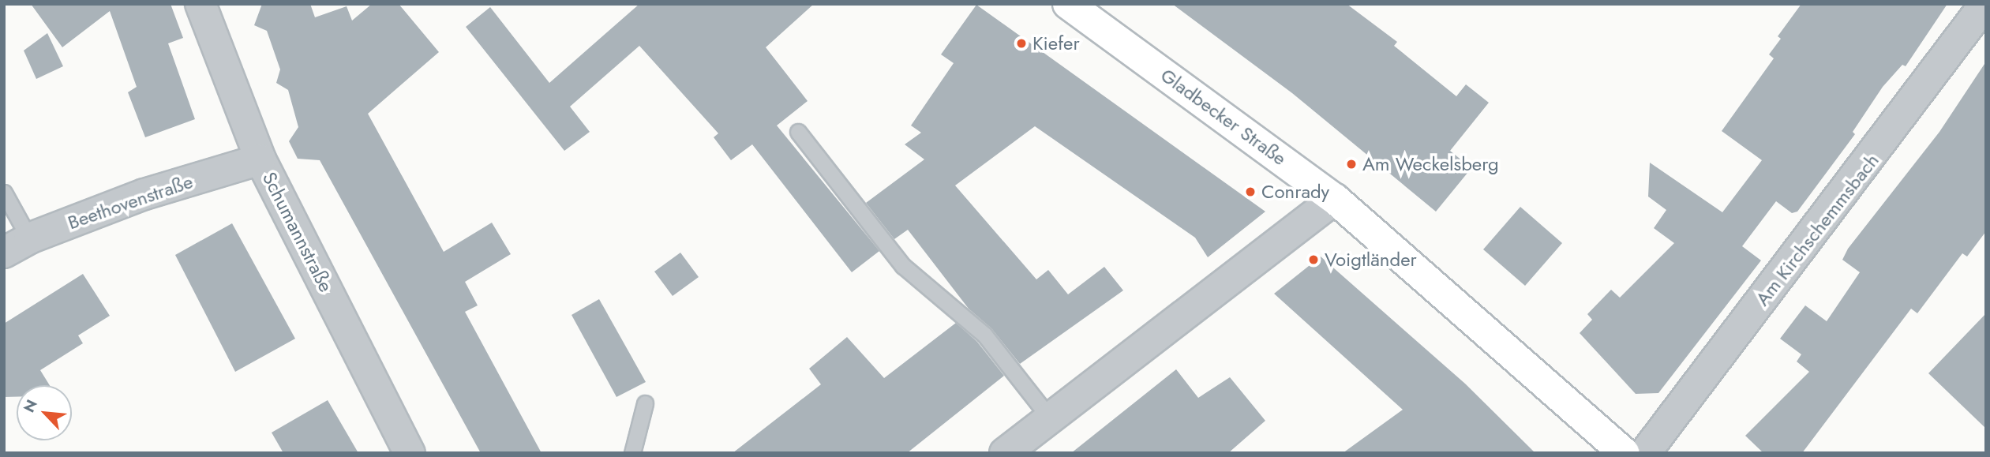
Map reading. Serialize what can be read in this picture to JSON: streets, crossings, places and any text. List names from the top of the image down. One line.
{"streets":{"main road":["Gladbecker Straße"],"street":["Beethovenstraße","Am Kirchschemmsbach","Schumannstraße"]},"crossings":[["Beethovenstraße","Schumannstraße"]],"places":["Kiefer","Am Weckelsberg","Conrady","Voigtländer"],"north":"top left"}
